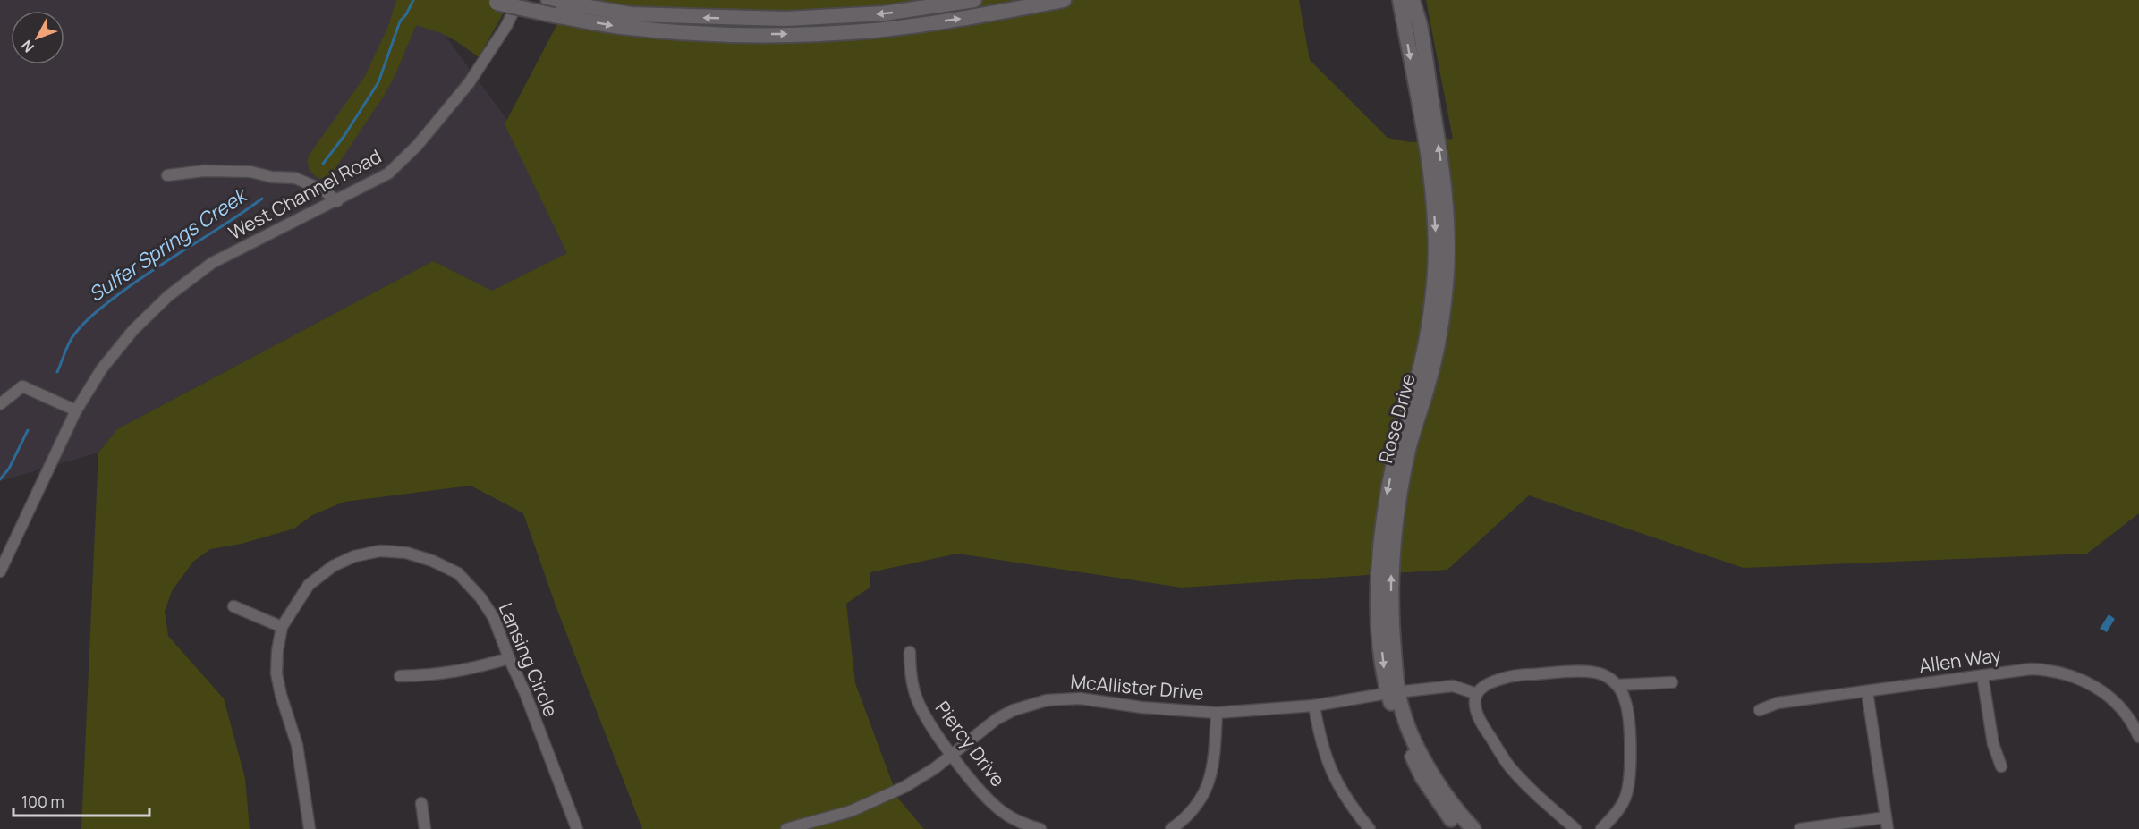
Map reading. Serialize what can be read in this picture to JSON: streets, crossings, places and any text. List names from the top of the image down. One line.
{"streets":{"main road":["Rose Drive"],"street":["West Channel Road","Lansing Circle","Allen Way","McAllister Drive","Piercy Drive"]},"crossings":[["Rose Drive","McAllister Drive"],["McAllister Drive","Piercy Drive"]],"water":["Sulfer Springs Creek"],"scale_bar":"100 m","north":"bottom left"}
